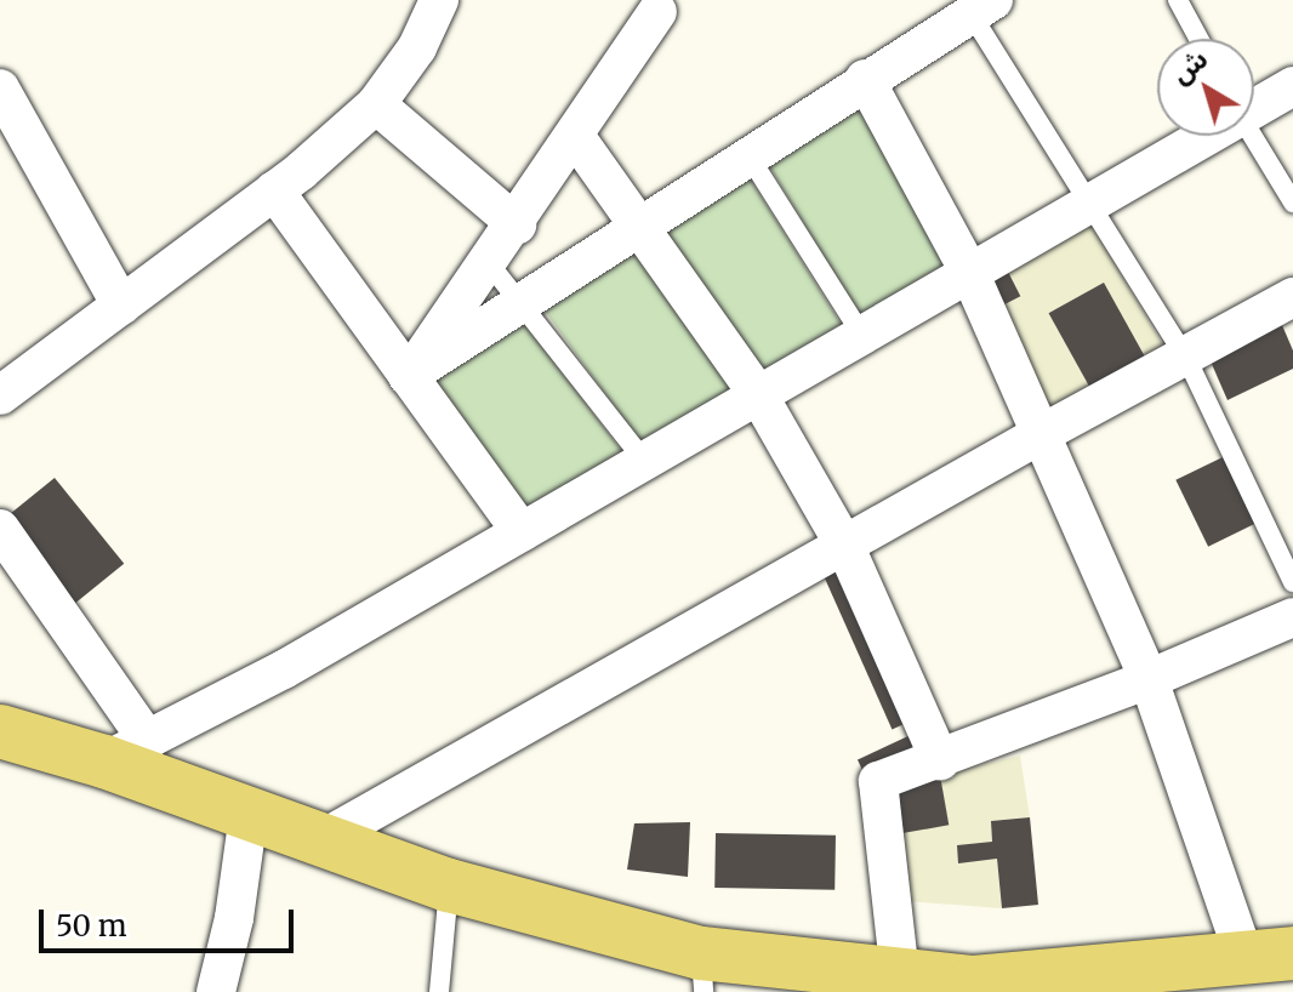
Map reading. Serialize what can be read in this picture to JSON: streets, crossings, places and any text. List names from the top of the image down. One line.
{"scale_bar":"50 m","north":"top left"}
